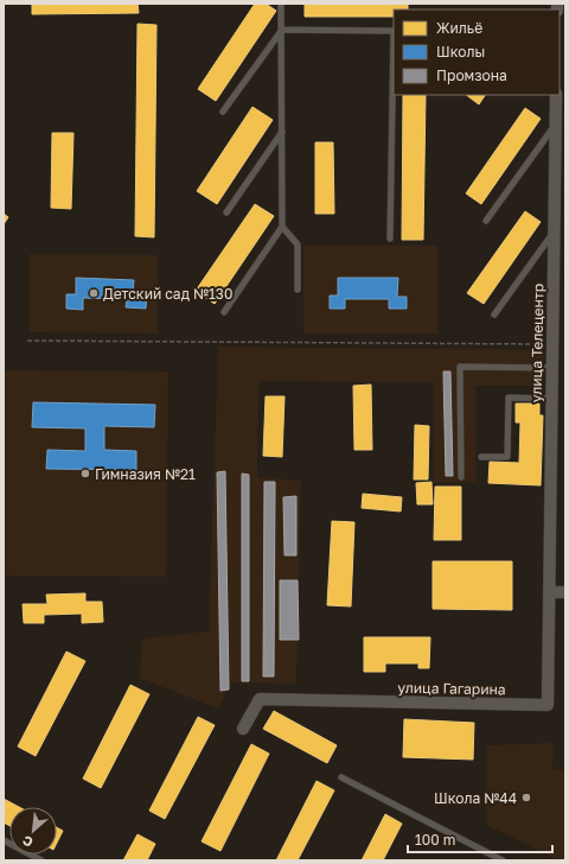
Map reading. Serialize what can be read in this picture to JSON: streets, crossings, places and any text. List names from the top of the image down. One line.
{"streets":{"street":["улица Телецентр","улица Гагарина"]},"crossings":[["улица Телецентр","улица Гагарина"]],"places":["Детский сад №130","Гимназия №21","Школа №44"],"legend":["Жильё","Школы","Промзона"],"scale_bar":"100 m","north":"bottom left"}
